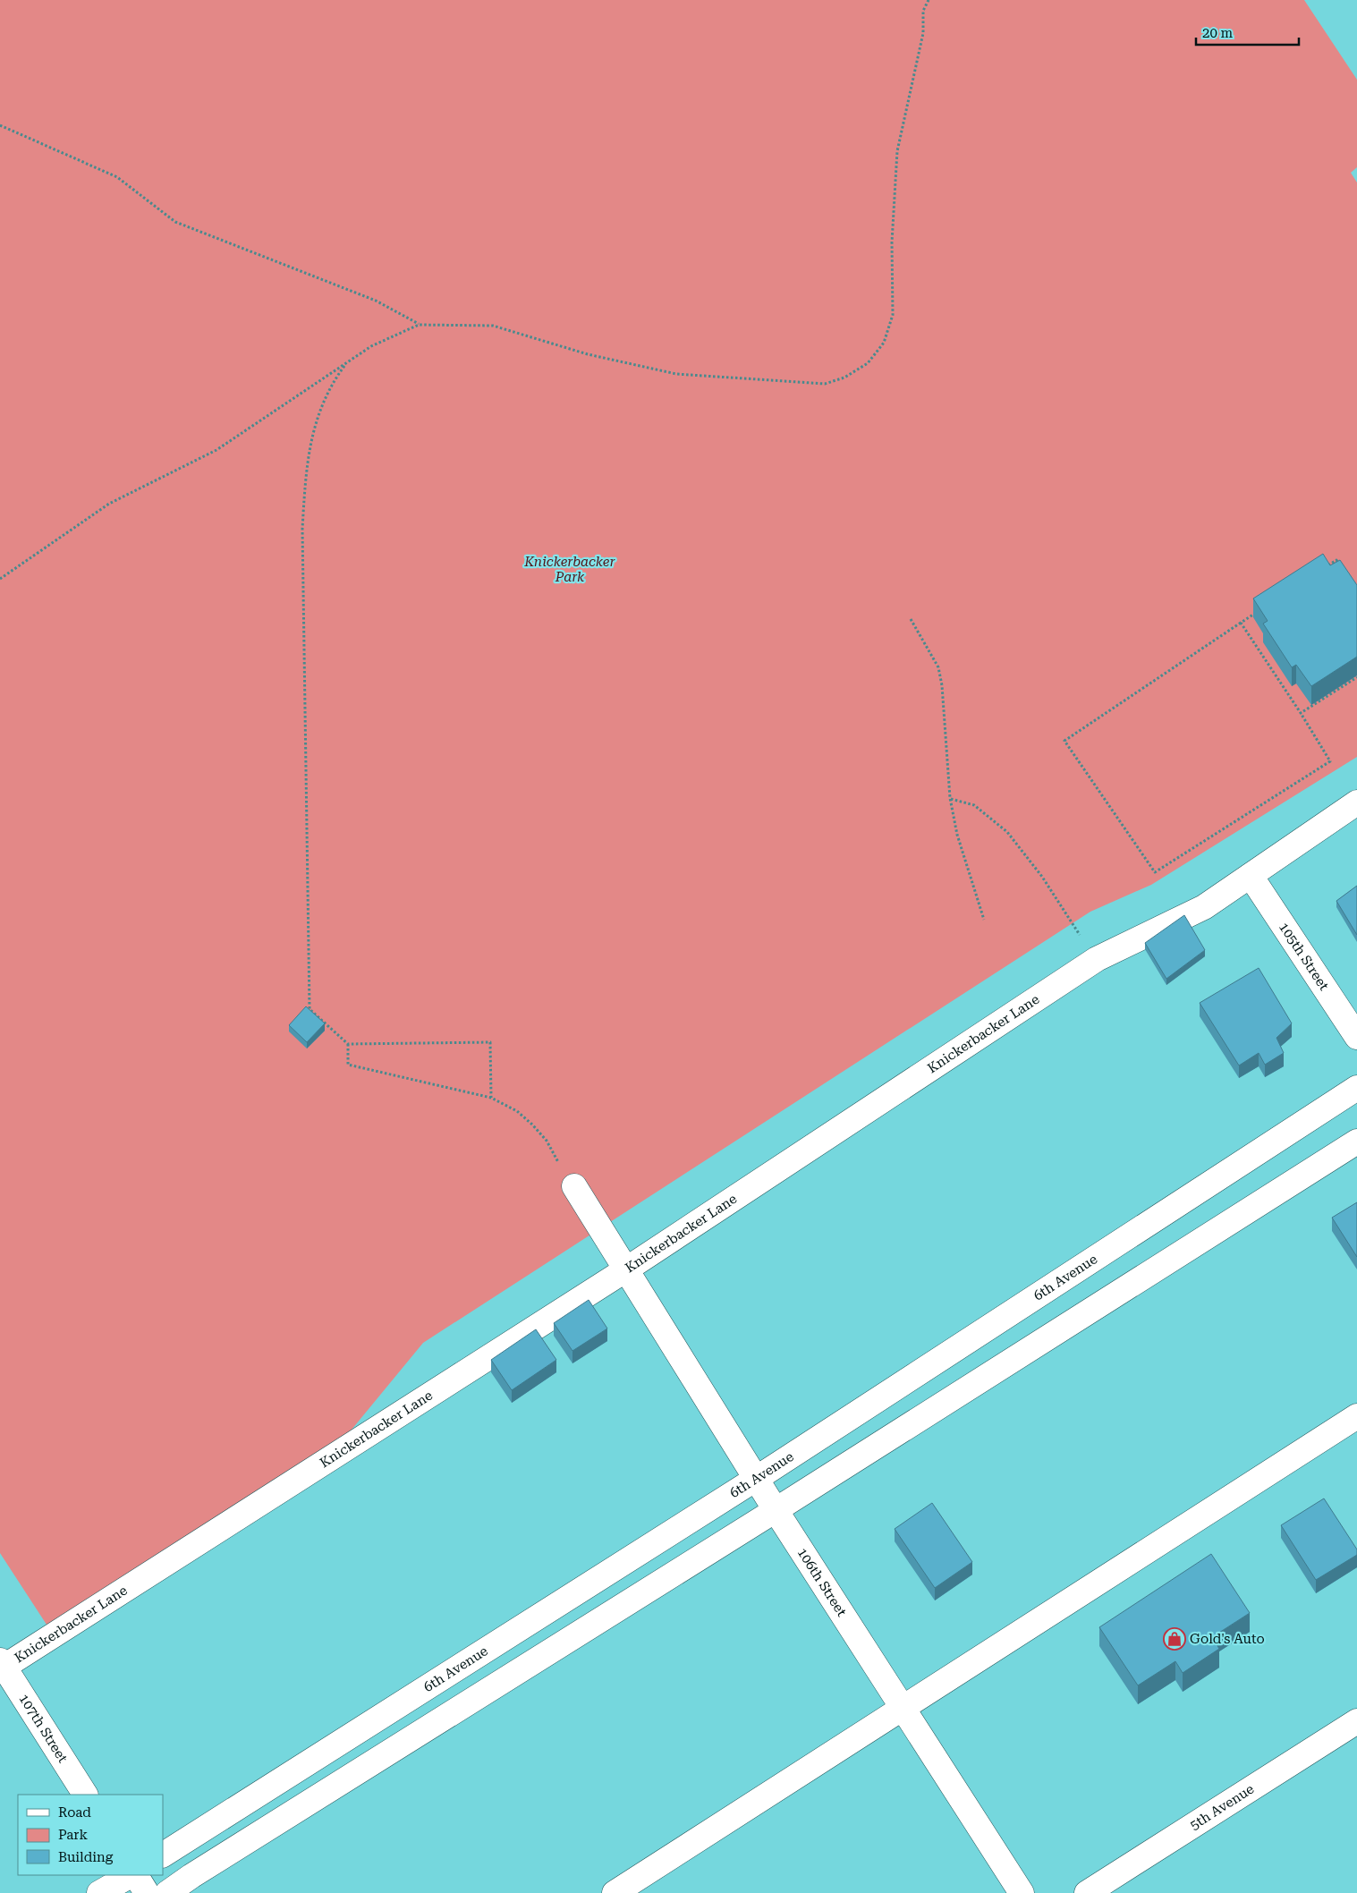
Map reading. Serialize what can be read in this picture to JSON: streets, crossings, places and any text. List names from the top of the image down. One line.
{"streets":{"street":["105th Street","Knickerbacker Lane","6th Avenue","106th Street","107th Street","5th Avenue"]},"crossings":[["105th Street","Knickerbacker Lane"],["Knickerbacker Lane","106th Street"],["Knickerbacker Lane","107th Street"],["6th Avenue","106th Street"]],"parks":["Knickerbacker Park"],"places":{"shop":["Gold's Auto"]},"legend":["Road","Park","Building"],"scale_bar":"20 m"}
